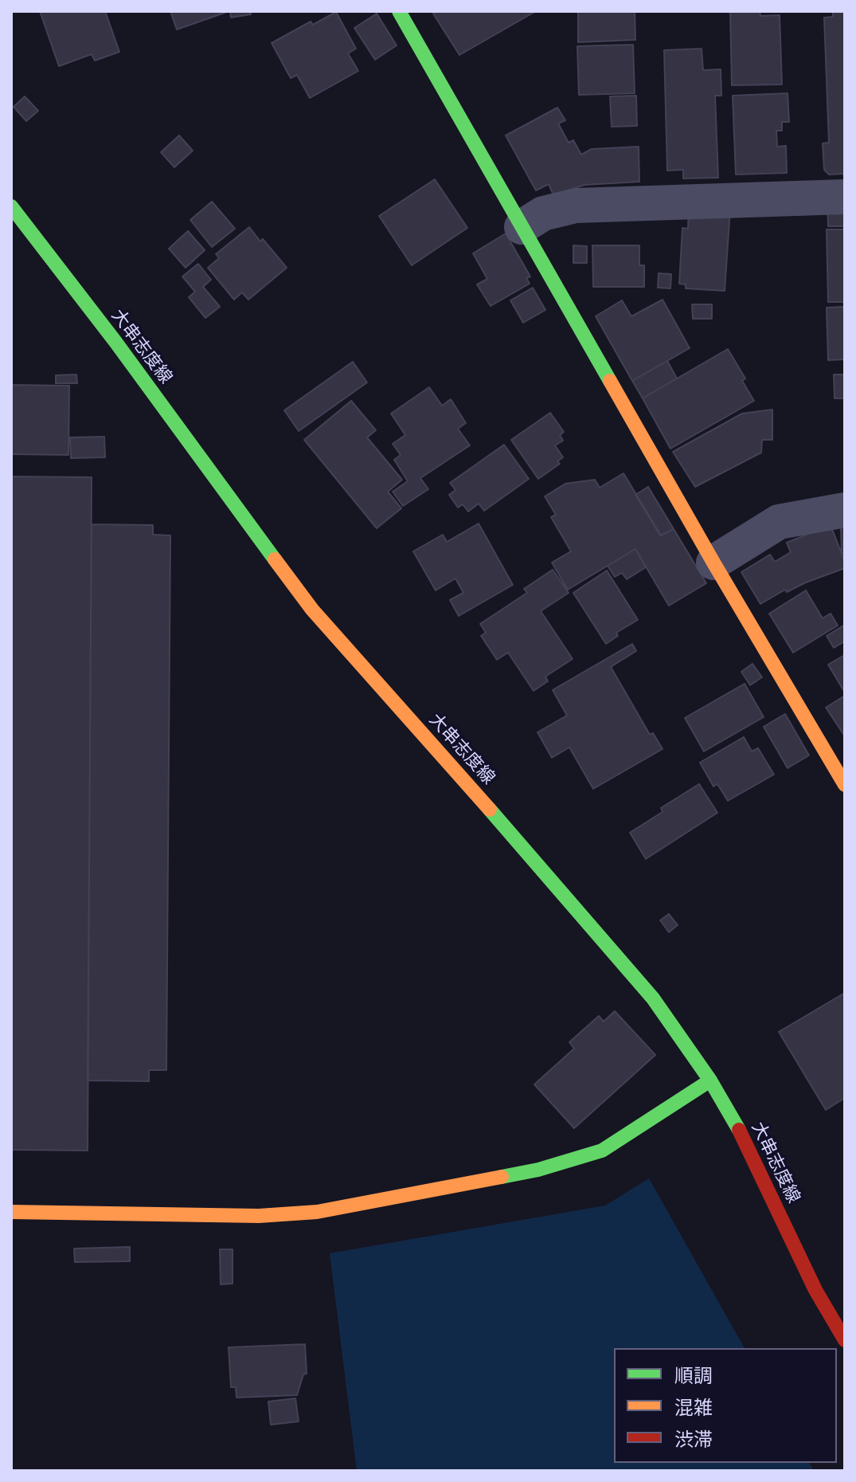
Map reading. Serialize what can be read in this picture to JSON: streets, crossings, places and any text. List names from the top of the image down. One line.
{"streets":{"main road":["大串志度線"]},"legend":["順調","混雑","渋滞"]}
